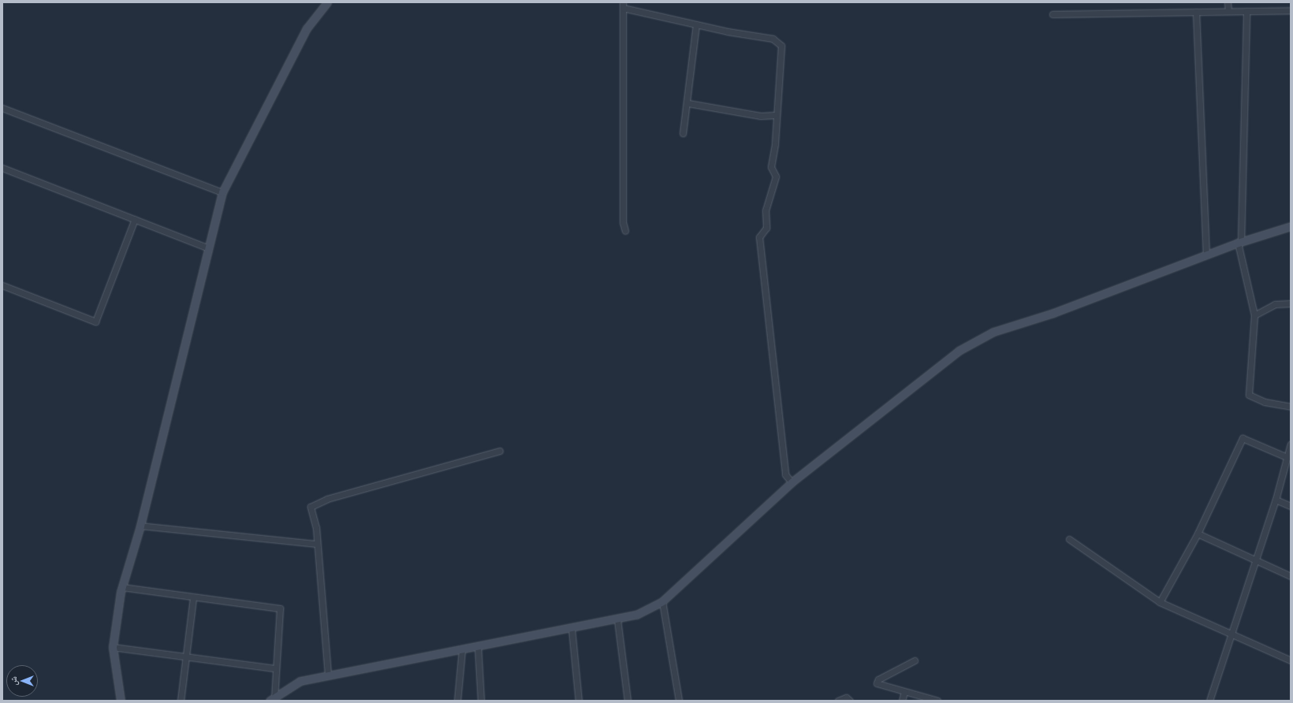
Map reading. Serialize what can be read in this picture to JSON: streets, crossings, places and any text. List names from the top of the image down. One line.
{"north":"left"}
